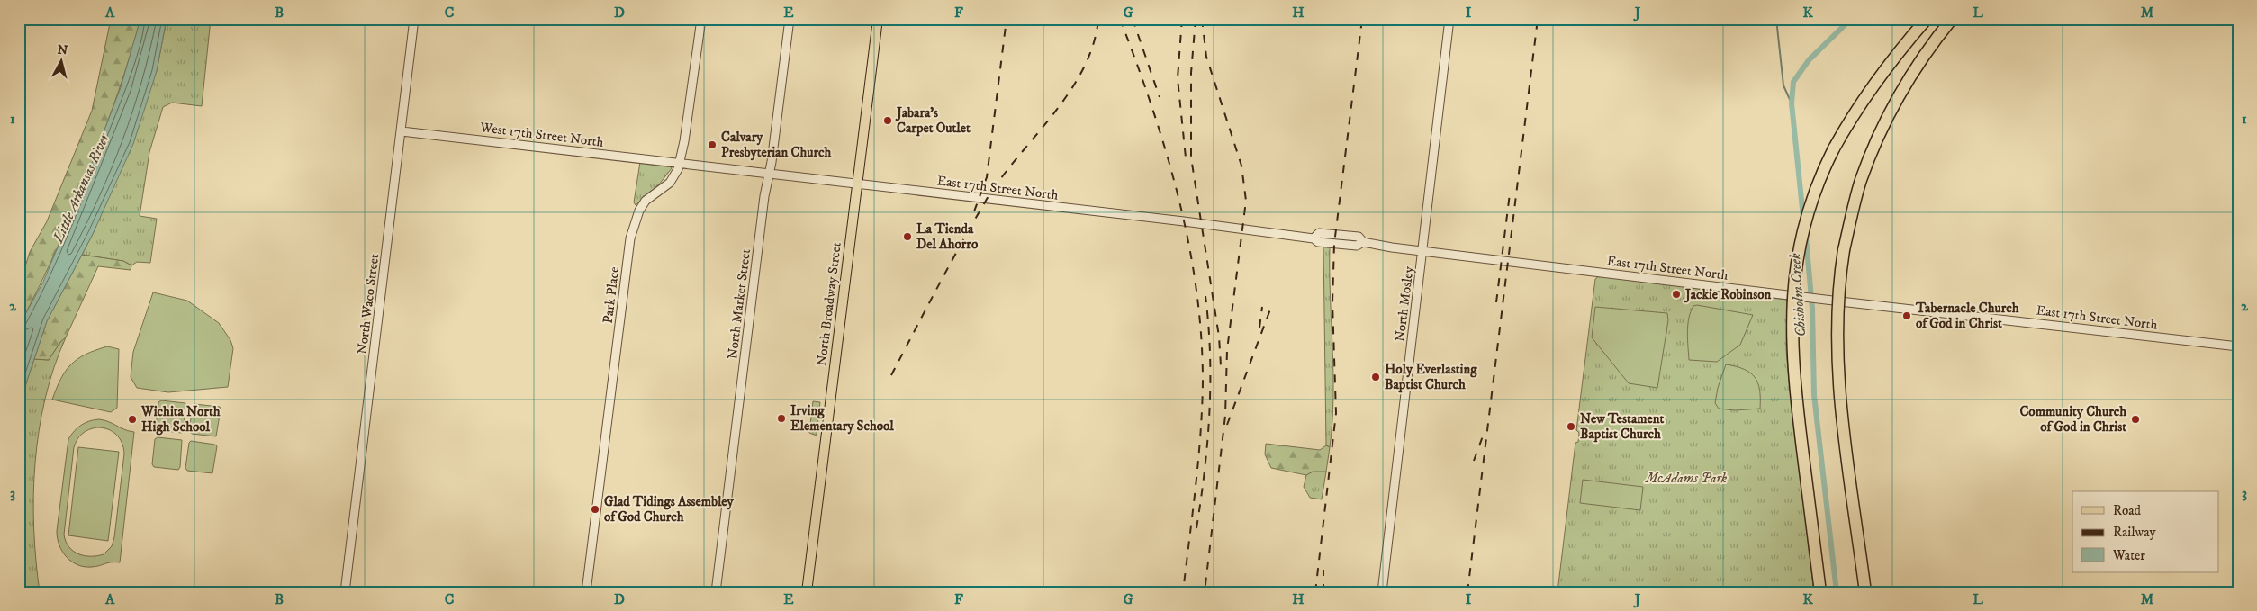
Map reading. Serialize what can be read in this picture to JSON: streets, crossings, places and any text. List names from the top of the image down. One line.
{"streets":{"main road":["North Broadway Street"],"street":["West 17th Street North","East 17th Street North","Park Place","North Waco Street","North Market Street","North Mosley"]},"crossings":[["West 17th Street North","East 17th Street North"],["West 17th Street North","Park Place"],["West 17th Street North","North Waco Street"],["East 17th Street North","Park Place"],["East 17th Street North","North Market Street"],["East 17th Street North","North Broadway Street"],["East 17th Street North","North Mosley"]],"water":["Little Arkansas River","Chisholm Creek"],"parks":["McAdams Park"],"places":["Jabara's Carpet Outlet","Calvary Presbyterian Church","La Tienda Del Ahorro","Jackie Robinson","Tabernacle Church of God in Christ","Holy Everlasting Baptist Church","Irving Elementary School","Wichita North High School","Community Church of God in Christ","New Testament Baptist Church","Glad Tidings Assembley of God Church"],"legend":["Road","Railway","Water"],"north":"top","grid":{"columns":["A","B","C","D","E","F","G","H","I","J","K","L","M"],"rows":["1","2","3"]}}
